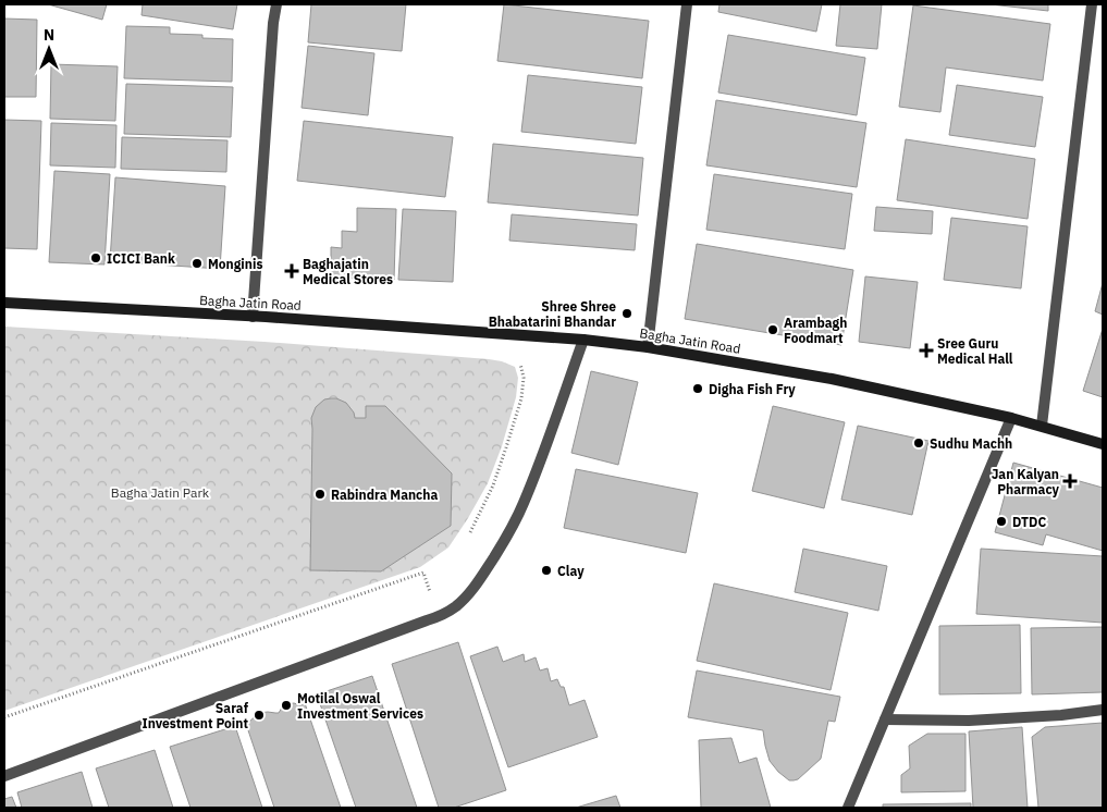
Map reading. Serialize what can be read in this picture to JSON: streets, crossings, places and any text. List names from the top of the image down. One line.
{"streets":{"street":["Bagha Jatin Road"]},"parks":["Bagha Jatin Park"],"places":{"other":["ICICI Bank","Monginis","Shree Shree Bhabatarini Bhandar","Arambagh Foodmart","Digha Fish Fry","Sudhu Machh","Rabindra Mancha","DTDC","Clay","Motilal Oswal Investment Services","Saraf Investment Point"],"health":["Baghajatin Medical Stores","Sree Guru Medical Hall","Jan Kalyan Pharmacy"]},"north":"top"}
